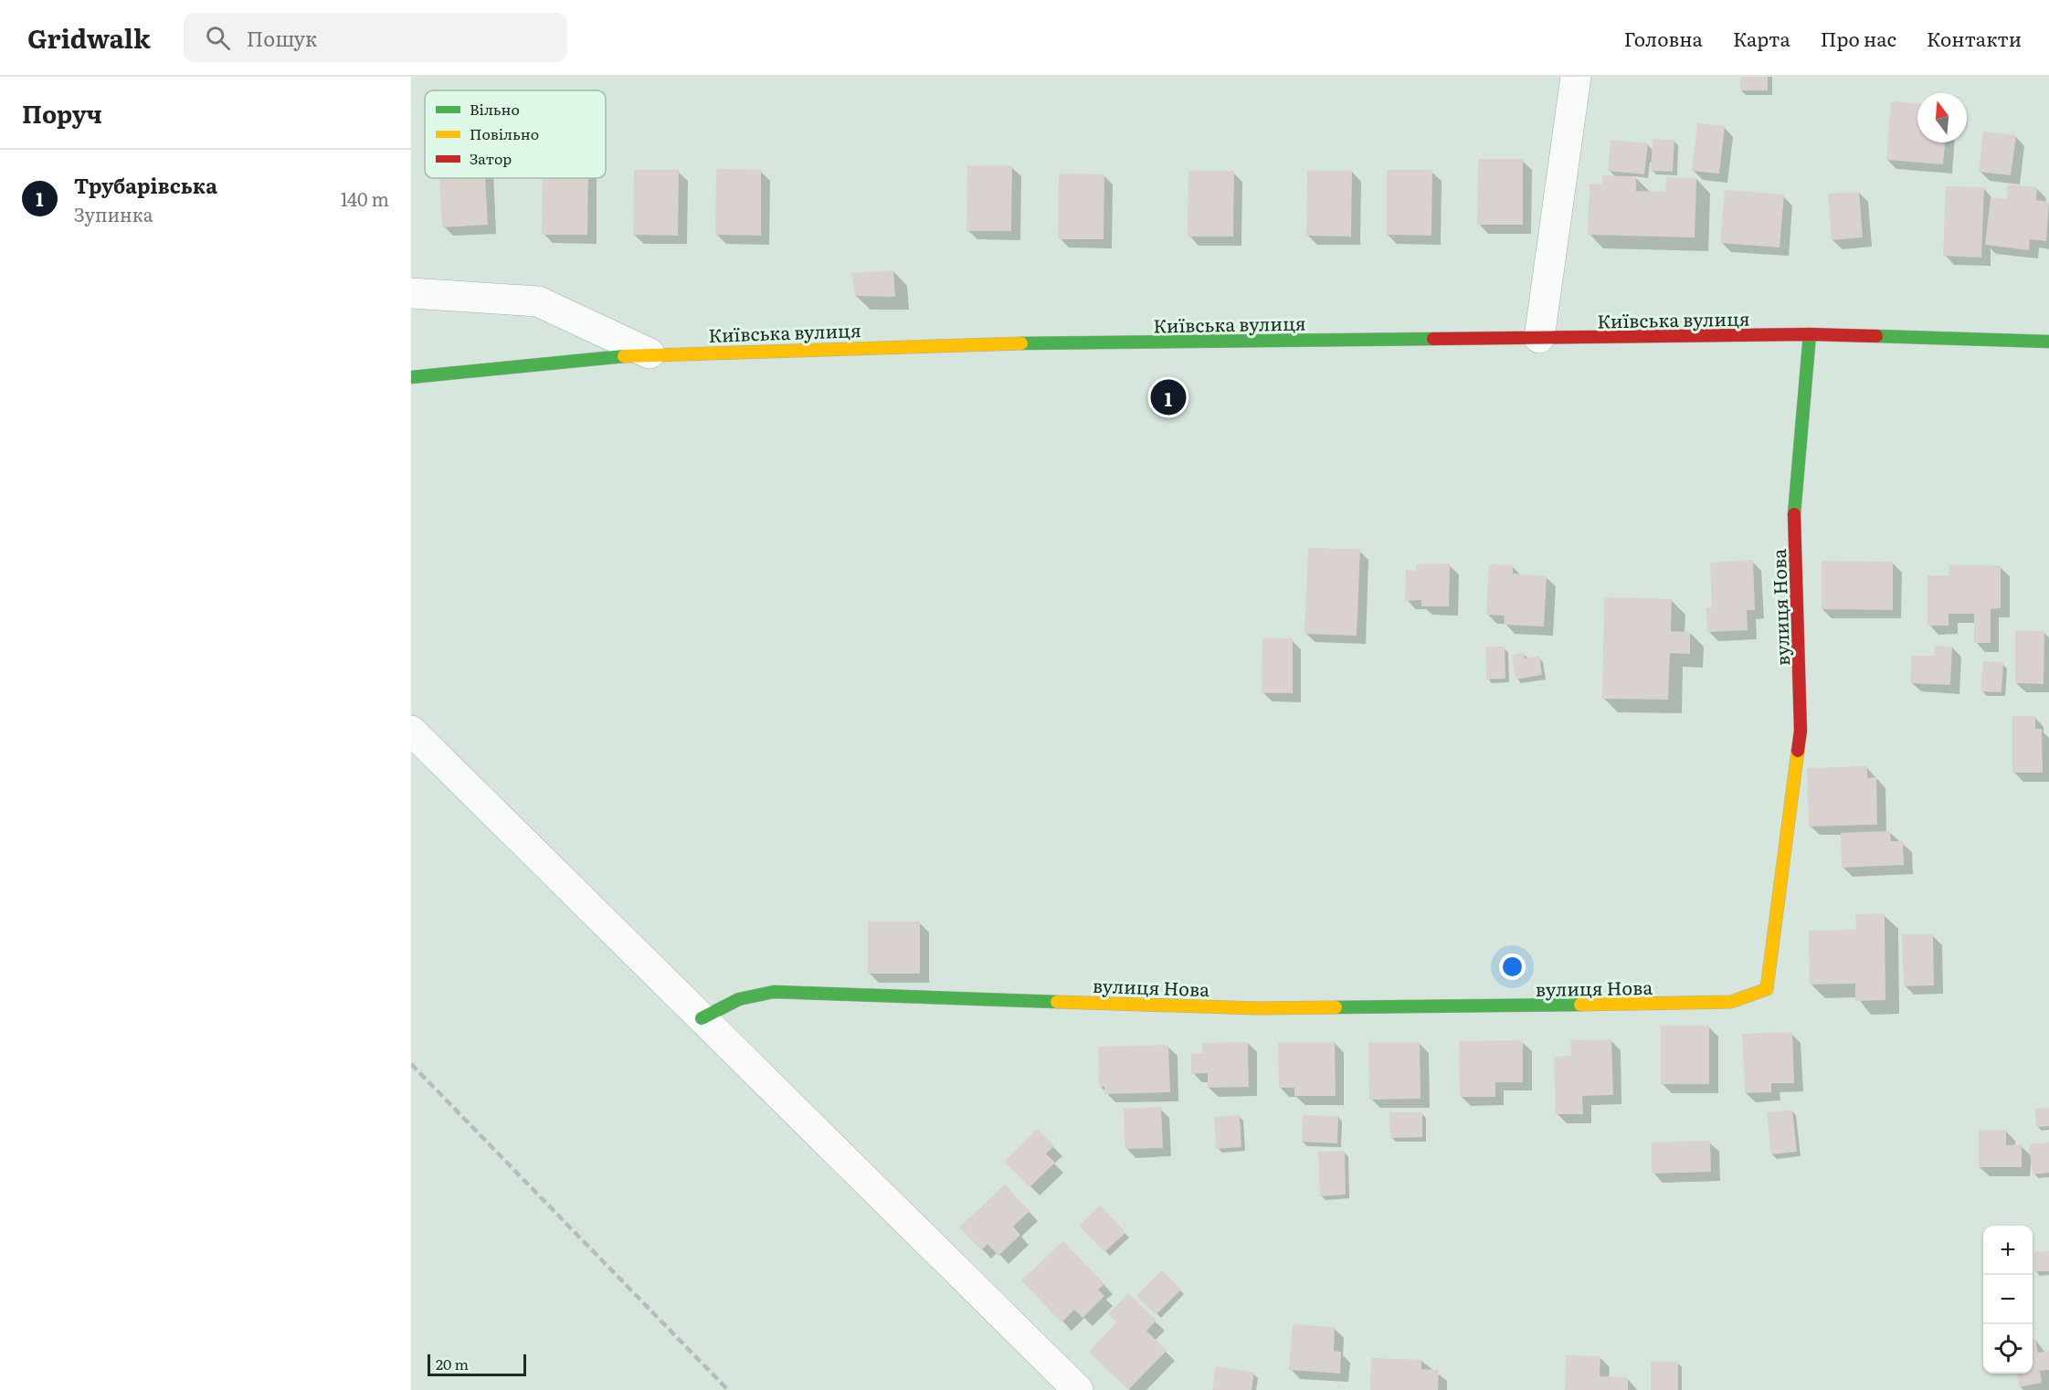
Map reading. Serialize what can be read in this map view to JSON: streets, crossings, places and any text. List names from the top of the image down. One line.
{"streets":{"street":["Київська вулиця","вулиця Нова"]},"crossings":[["Київська вулиця","вулиця Нова"]],"legend":["Вільно","Повільно","Затор"],"scale_bar":"20 m","north":"top","page":{"header":"Gridwalk","search":"Пошук","nav":["Головна","Карта","Про нас","Контакти"],"heading":"Поруч","list":[{"mark":"1","name":"Трубарівська","note":"Зупинка","value":"140 m"}],"pins":"1","map_buttons":["+","−"],"scale":"20 m"}}
